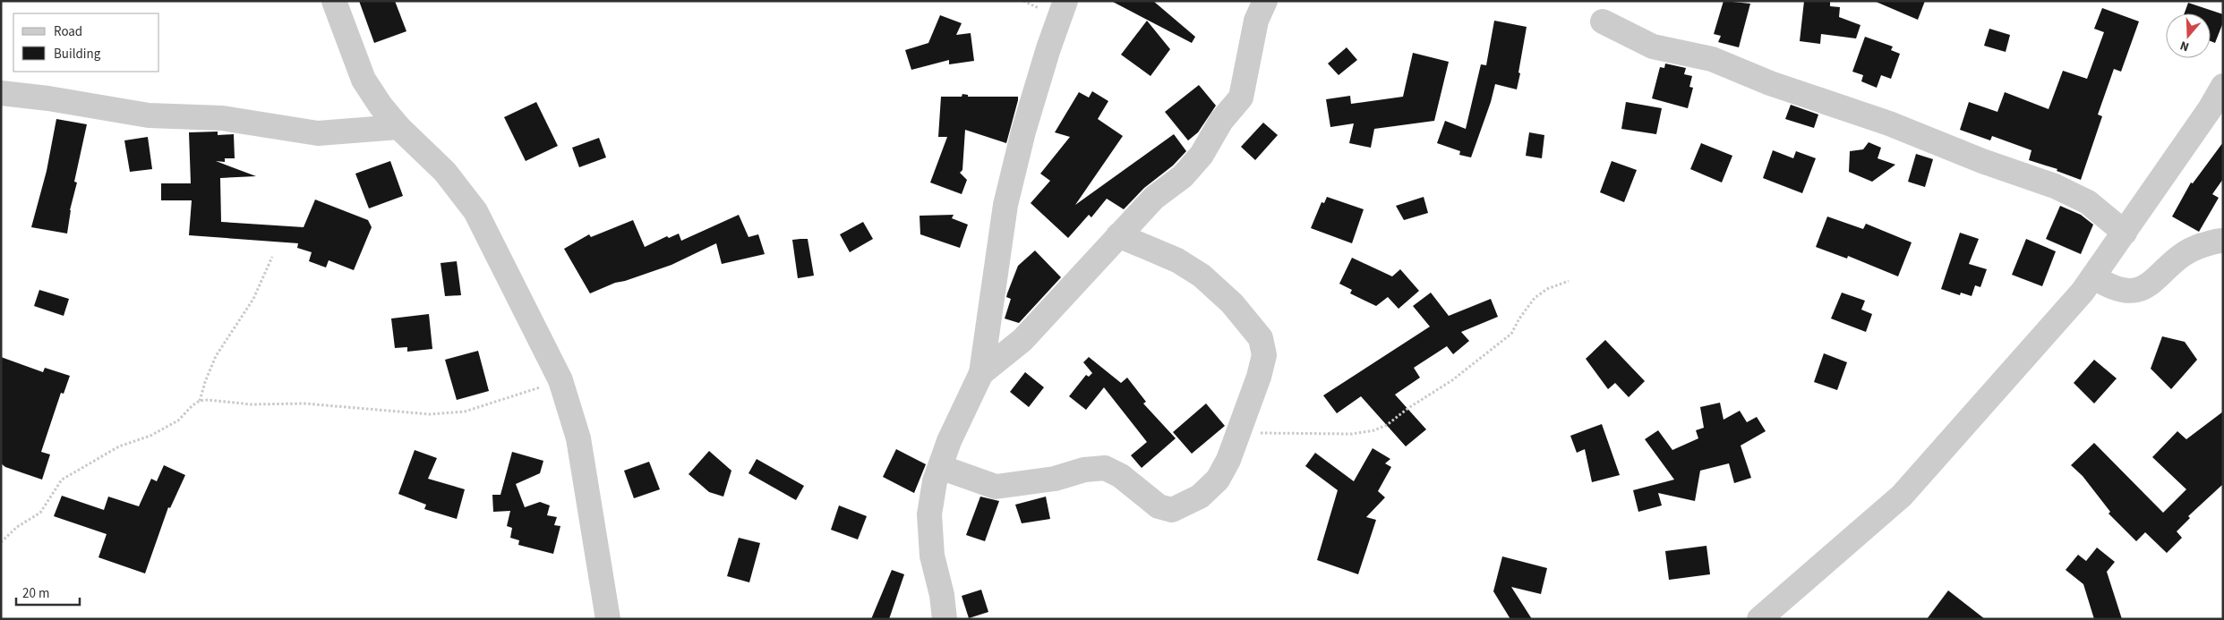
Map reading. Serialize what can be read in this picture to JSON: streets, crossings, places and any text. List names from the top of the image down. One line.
{"legend":["Road","Building"],"scale_bar":"20 m","north":"bottom"}
